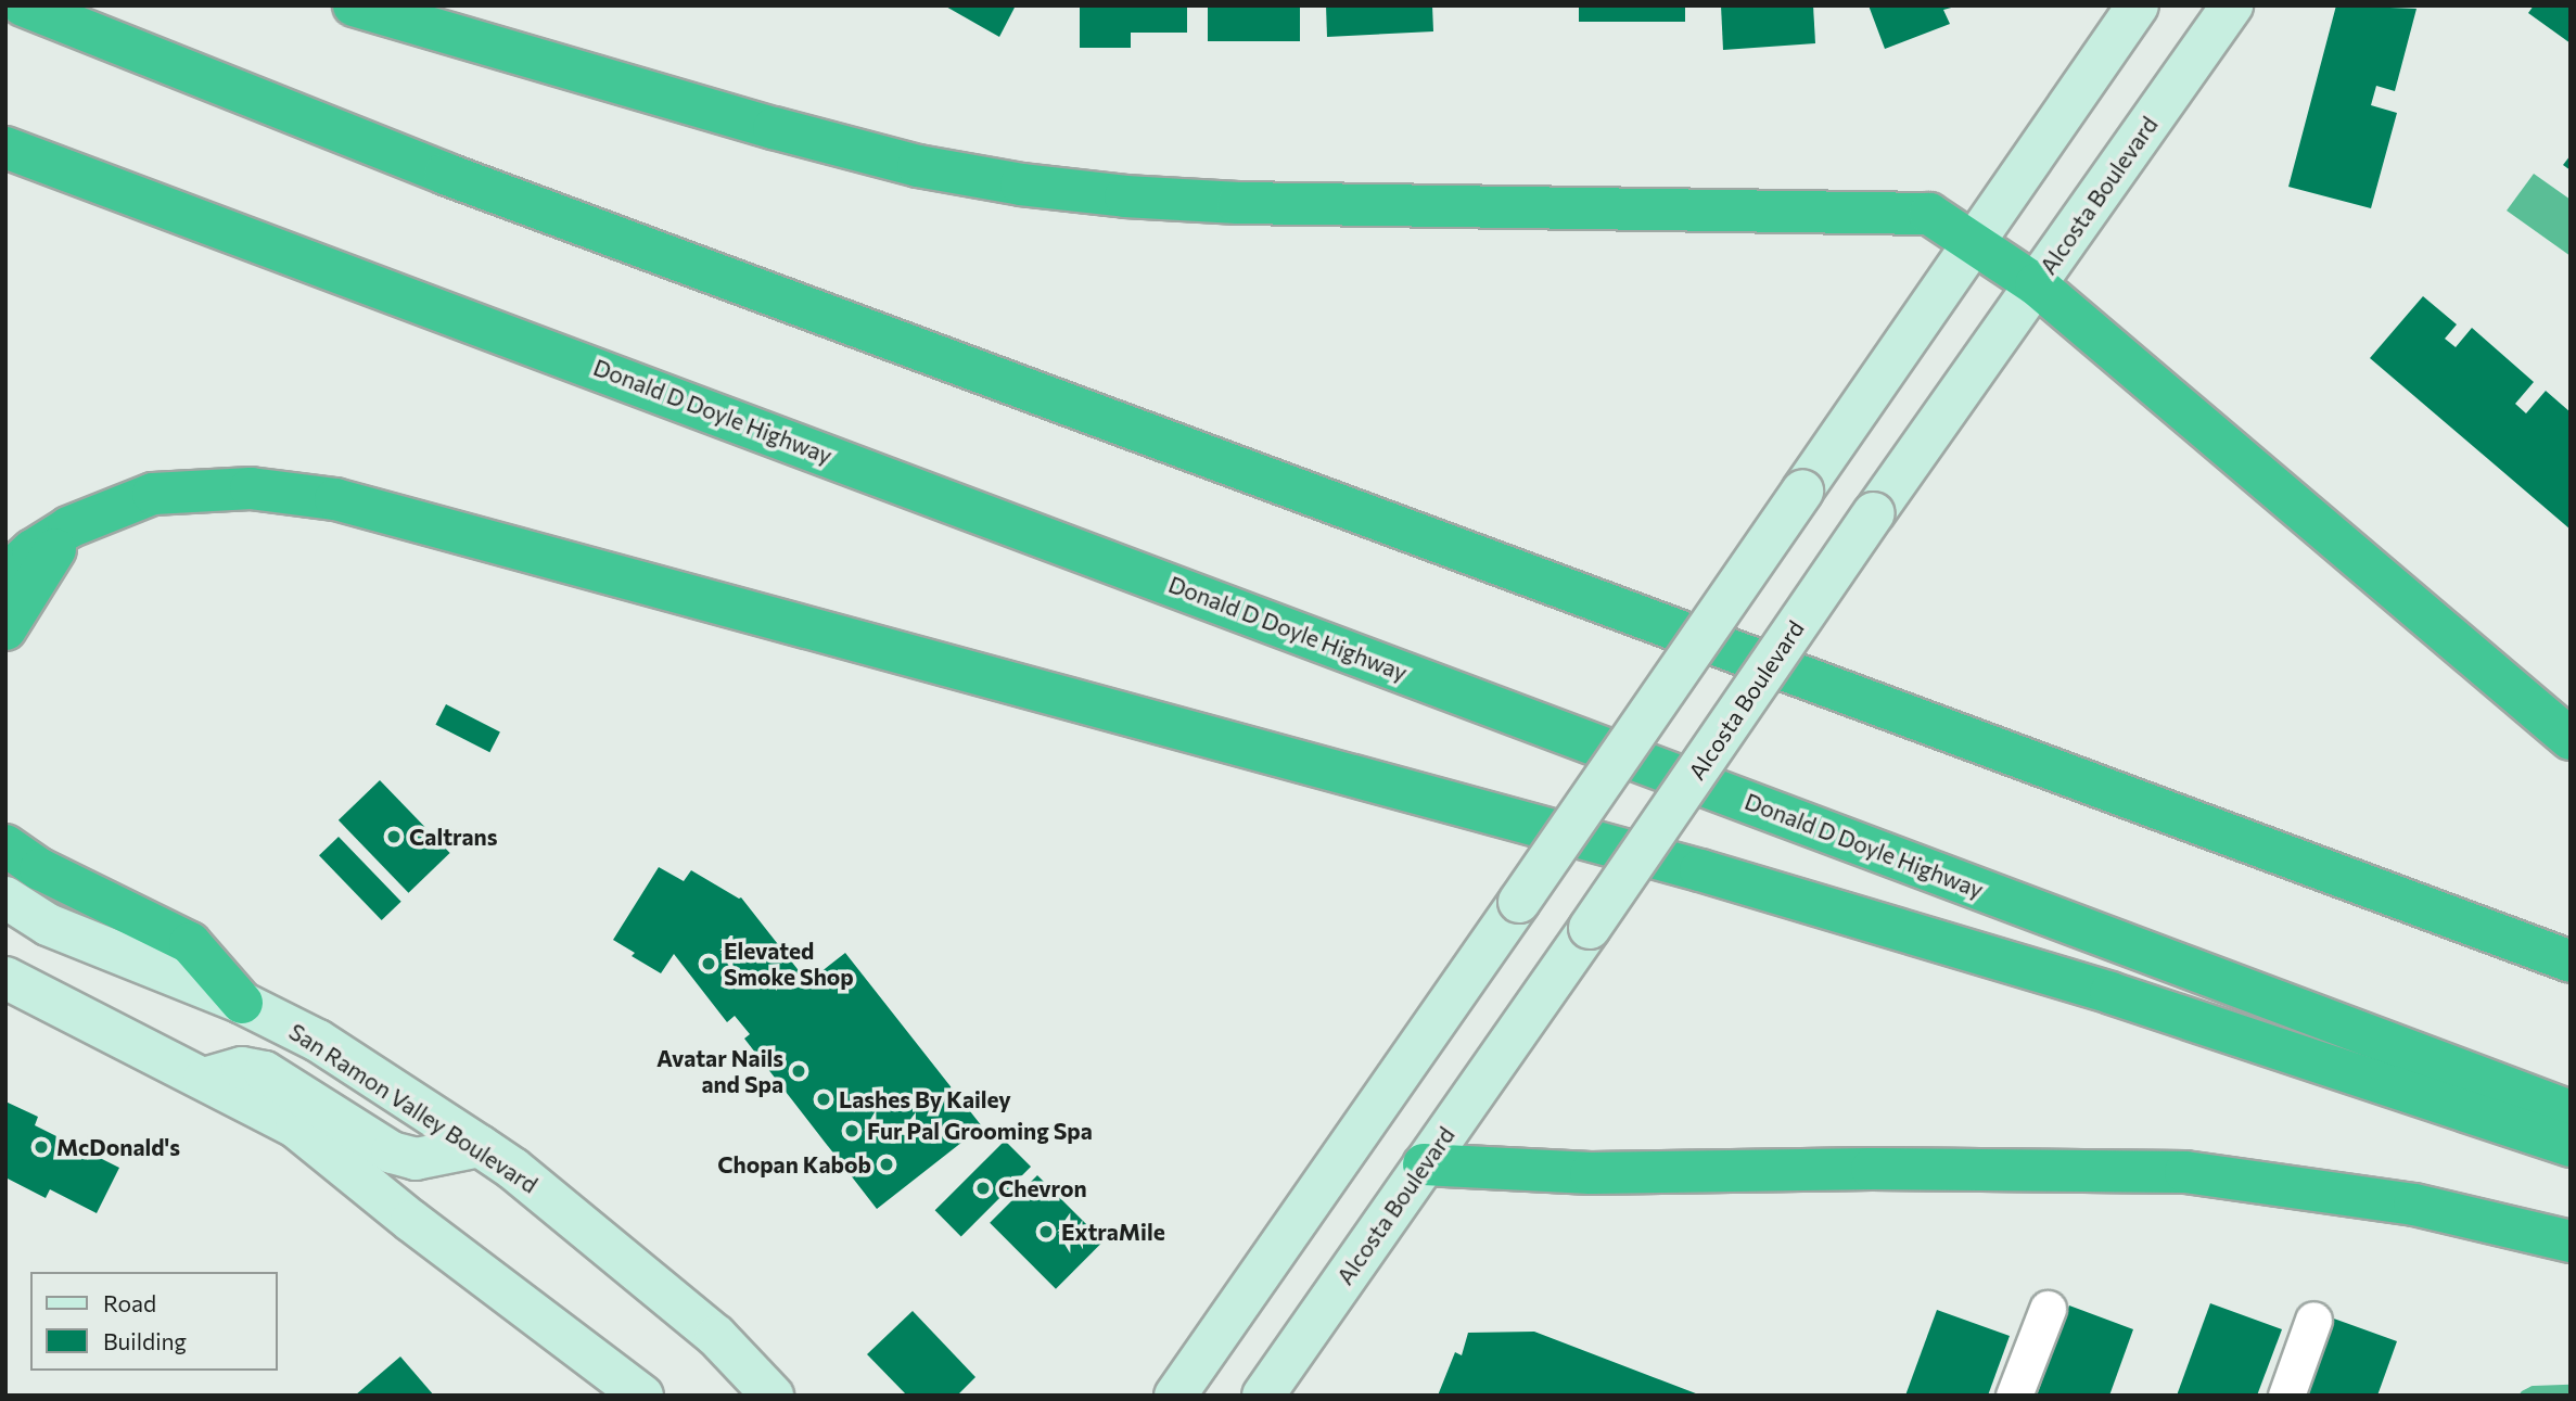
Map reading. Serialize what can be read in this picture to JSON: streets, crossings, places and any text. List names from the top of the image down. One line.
{"streets":{"highway":["Donald D Doyle Highway"],"main road":["Alcosta Boulevard","San Ramon Valley Boulevard"]},"places":["Caltrans","Elevated Smoke Shop","Avatar Nails and Spa","Lashes By Kailey","Fur Pal Grooming Spa","McDonald's","Chopan Kabob","Chevron","ExtraMile"],"legend":["Road","Building"]}
